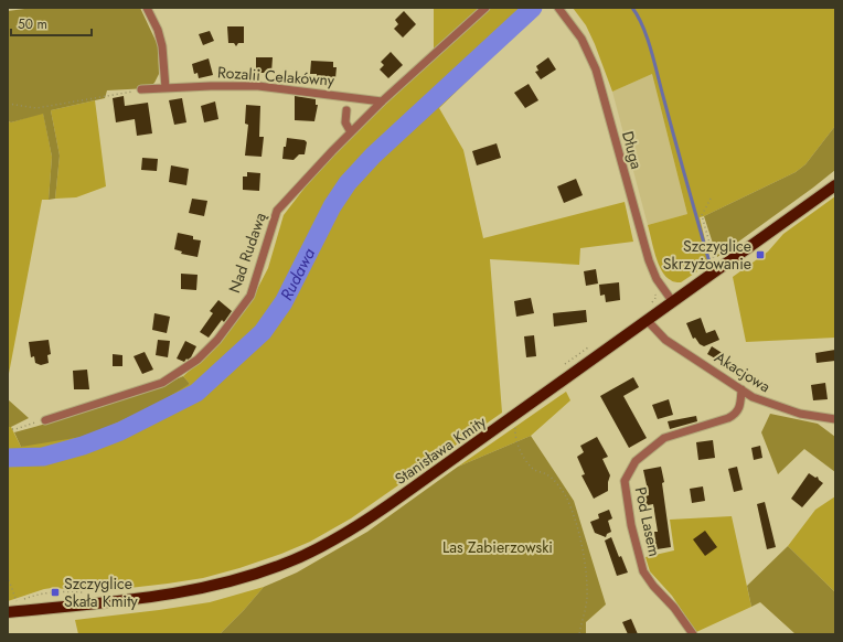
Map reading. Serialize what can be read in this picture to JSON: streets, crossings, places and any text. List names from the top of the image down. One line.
{"streets":{"main road":["Stanisława Kmity"],"street":["Rozalii Celakówny","Długa","Nad Rudawą","Akacjowa","Pod Lasem"]},"crossings":[["Rozalii Celakówny","Nad Rudawą"],["Długa","Stanisława Kmity"],["Akacjowa","Stanisława Kmity"],["Akacjowa","Pod Lasem"]],"water":["Rudawa"],"parks":["Las Zabierzowski"],"places":{"transit":["Szczyglice Skrzyżowanie","Szczyglice Skała Kmity"]},"scale_bar":"50 m"}
